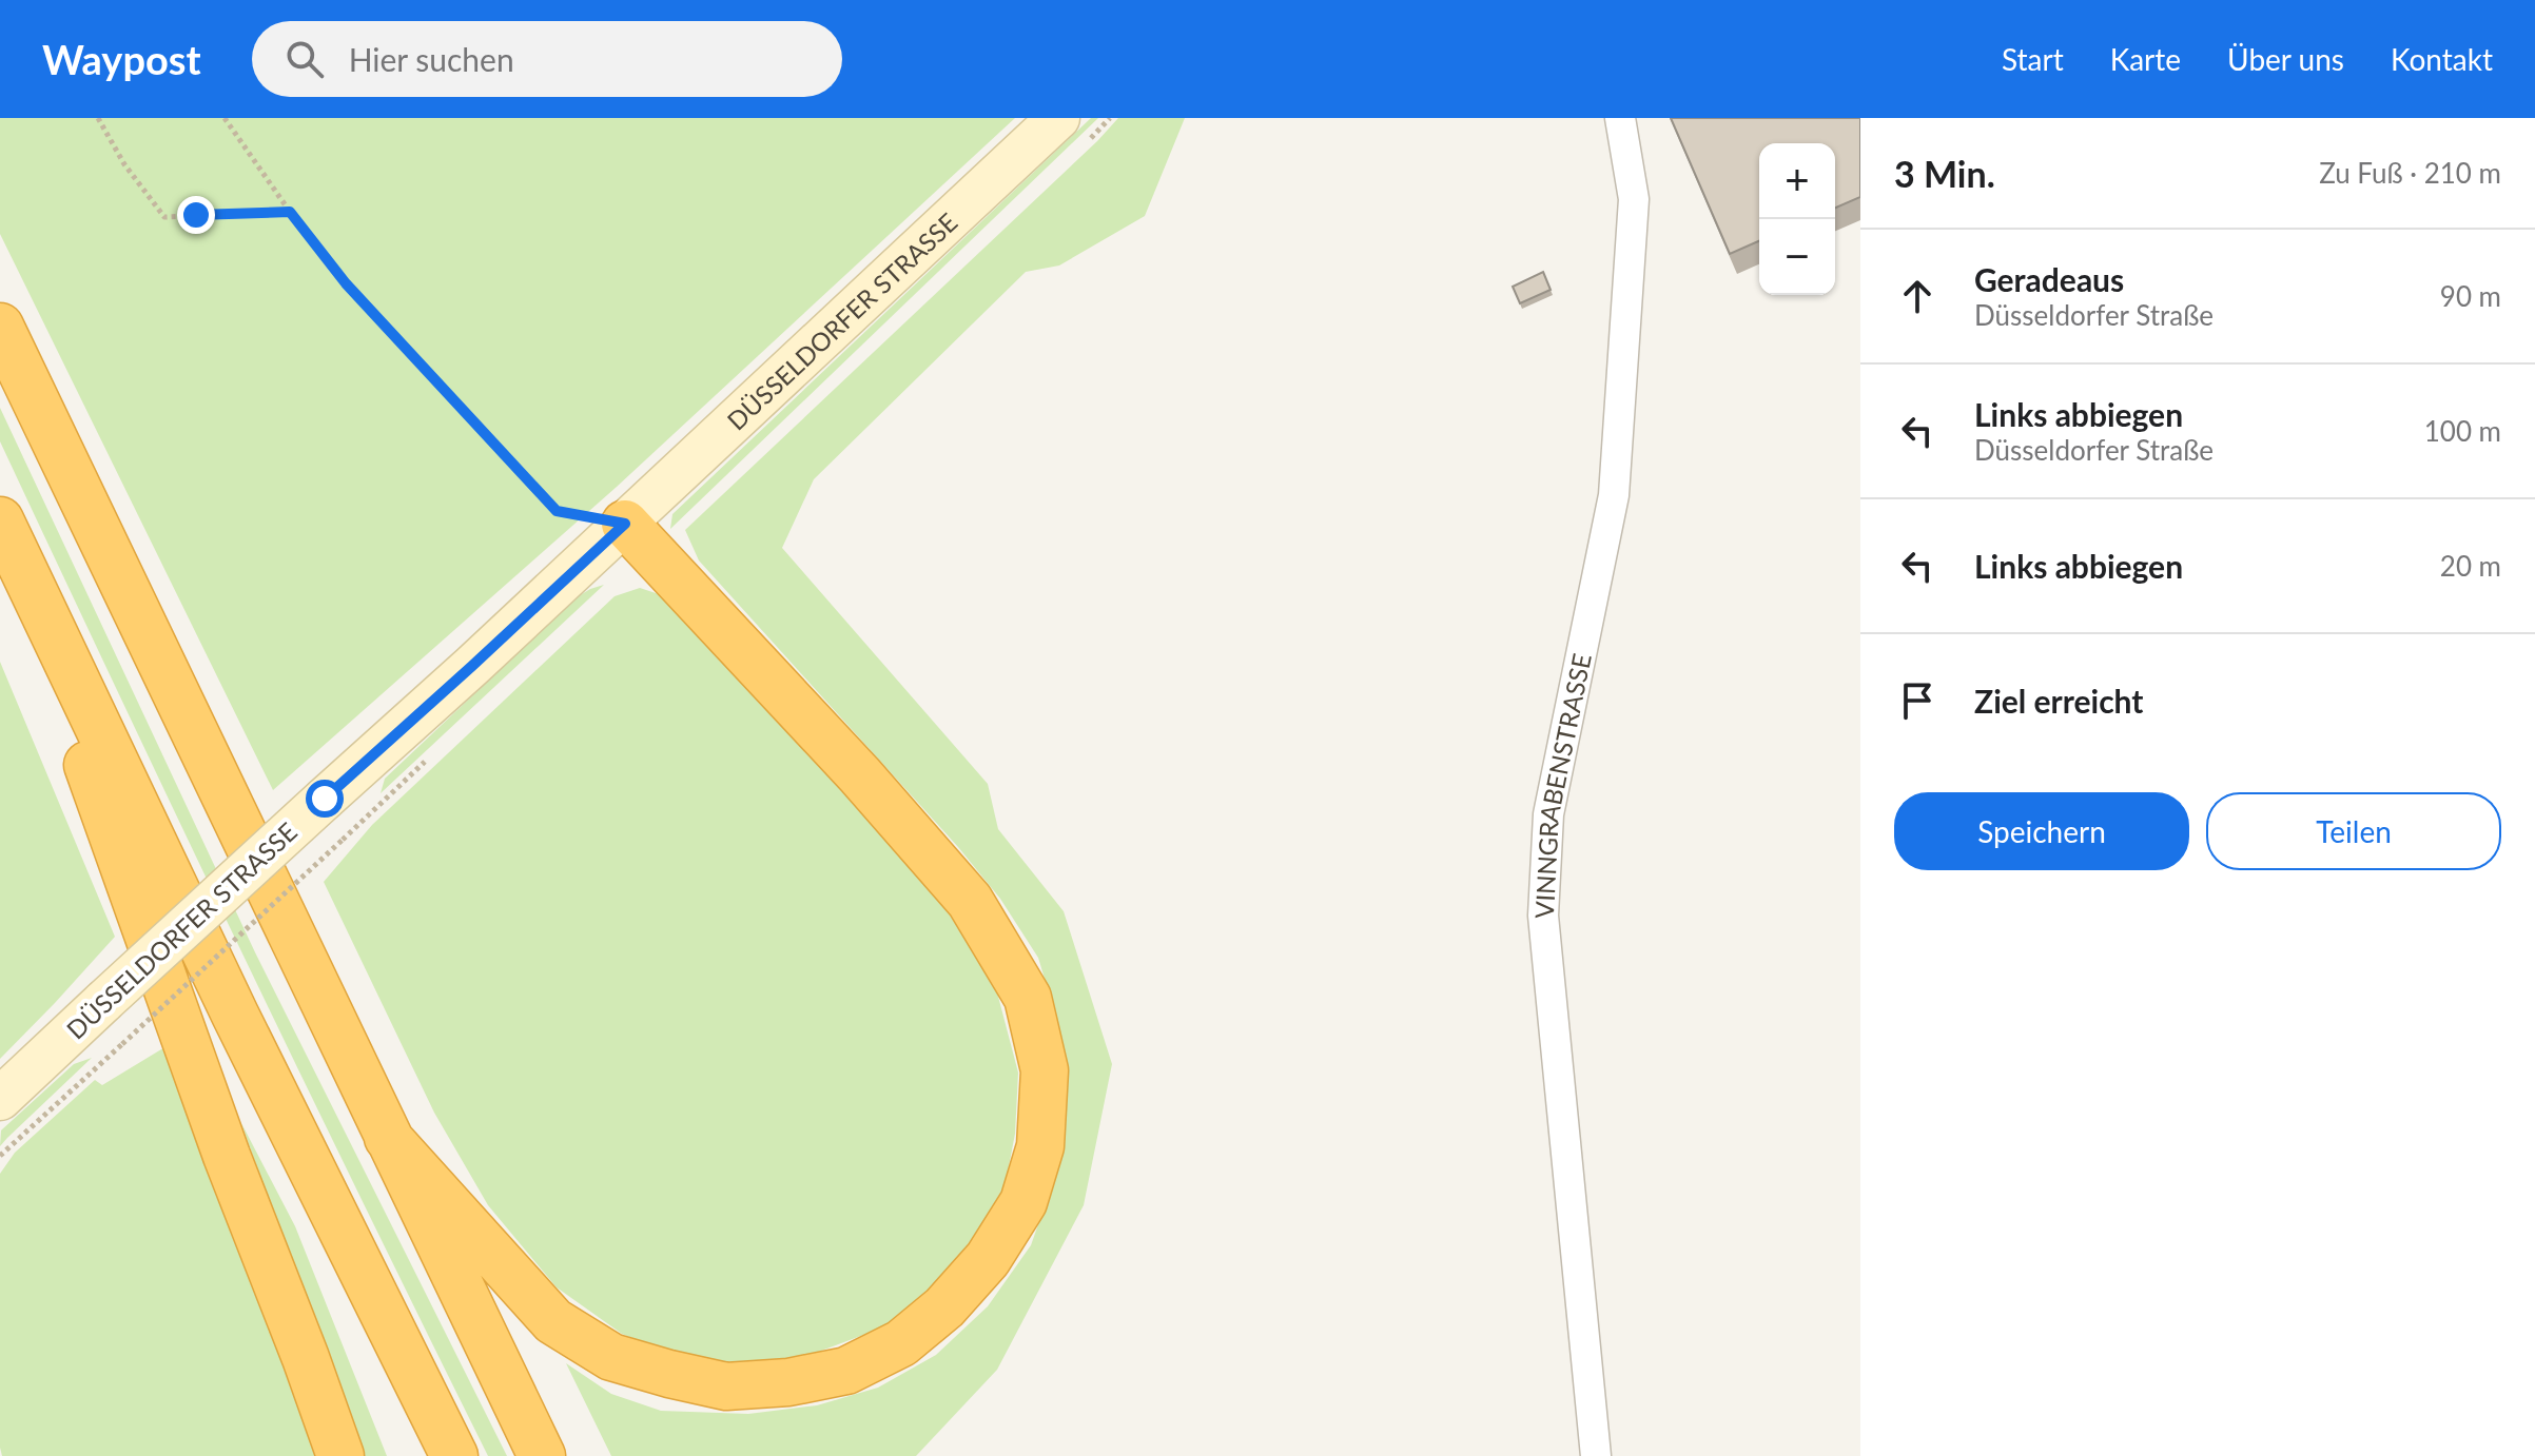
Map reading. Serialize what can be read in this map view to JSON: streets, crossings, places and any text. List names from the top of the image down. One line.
{"streets":{"main road":["DÜSSELDORFER STRASSE"],"street":["VINNGRABENSTRASSE"]},"page":{"header":"Waypost","search":"Hier suchen","nav":["Start","Karte","Über uns","Kontakt"],"heading":["3 Min.","Zu Fuß · 210 m"],"map_buttons":["+","−"],"list":[["Geradeaus","Düsseldorfer Straße","90 m"],["Links abbiegen","Düsseldorfer Straße","100 m"],["Links abbiegen","20 m"],"Ziel erreicht"],"buttons":["Speichern","Teilen"]}}
